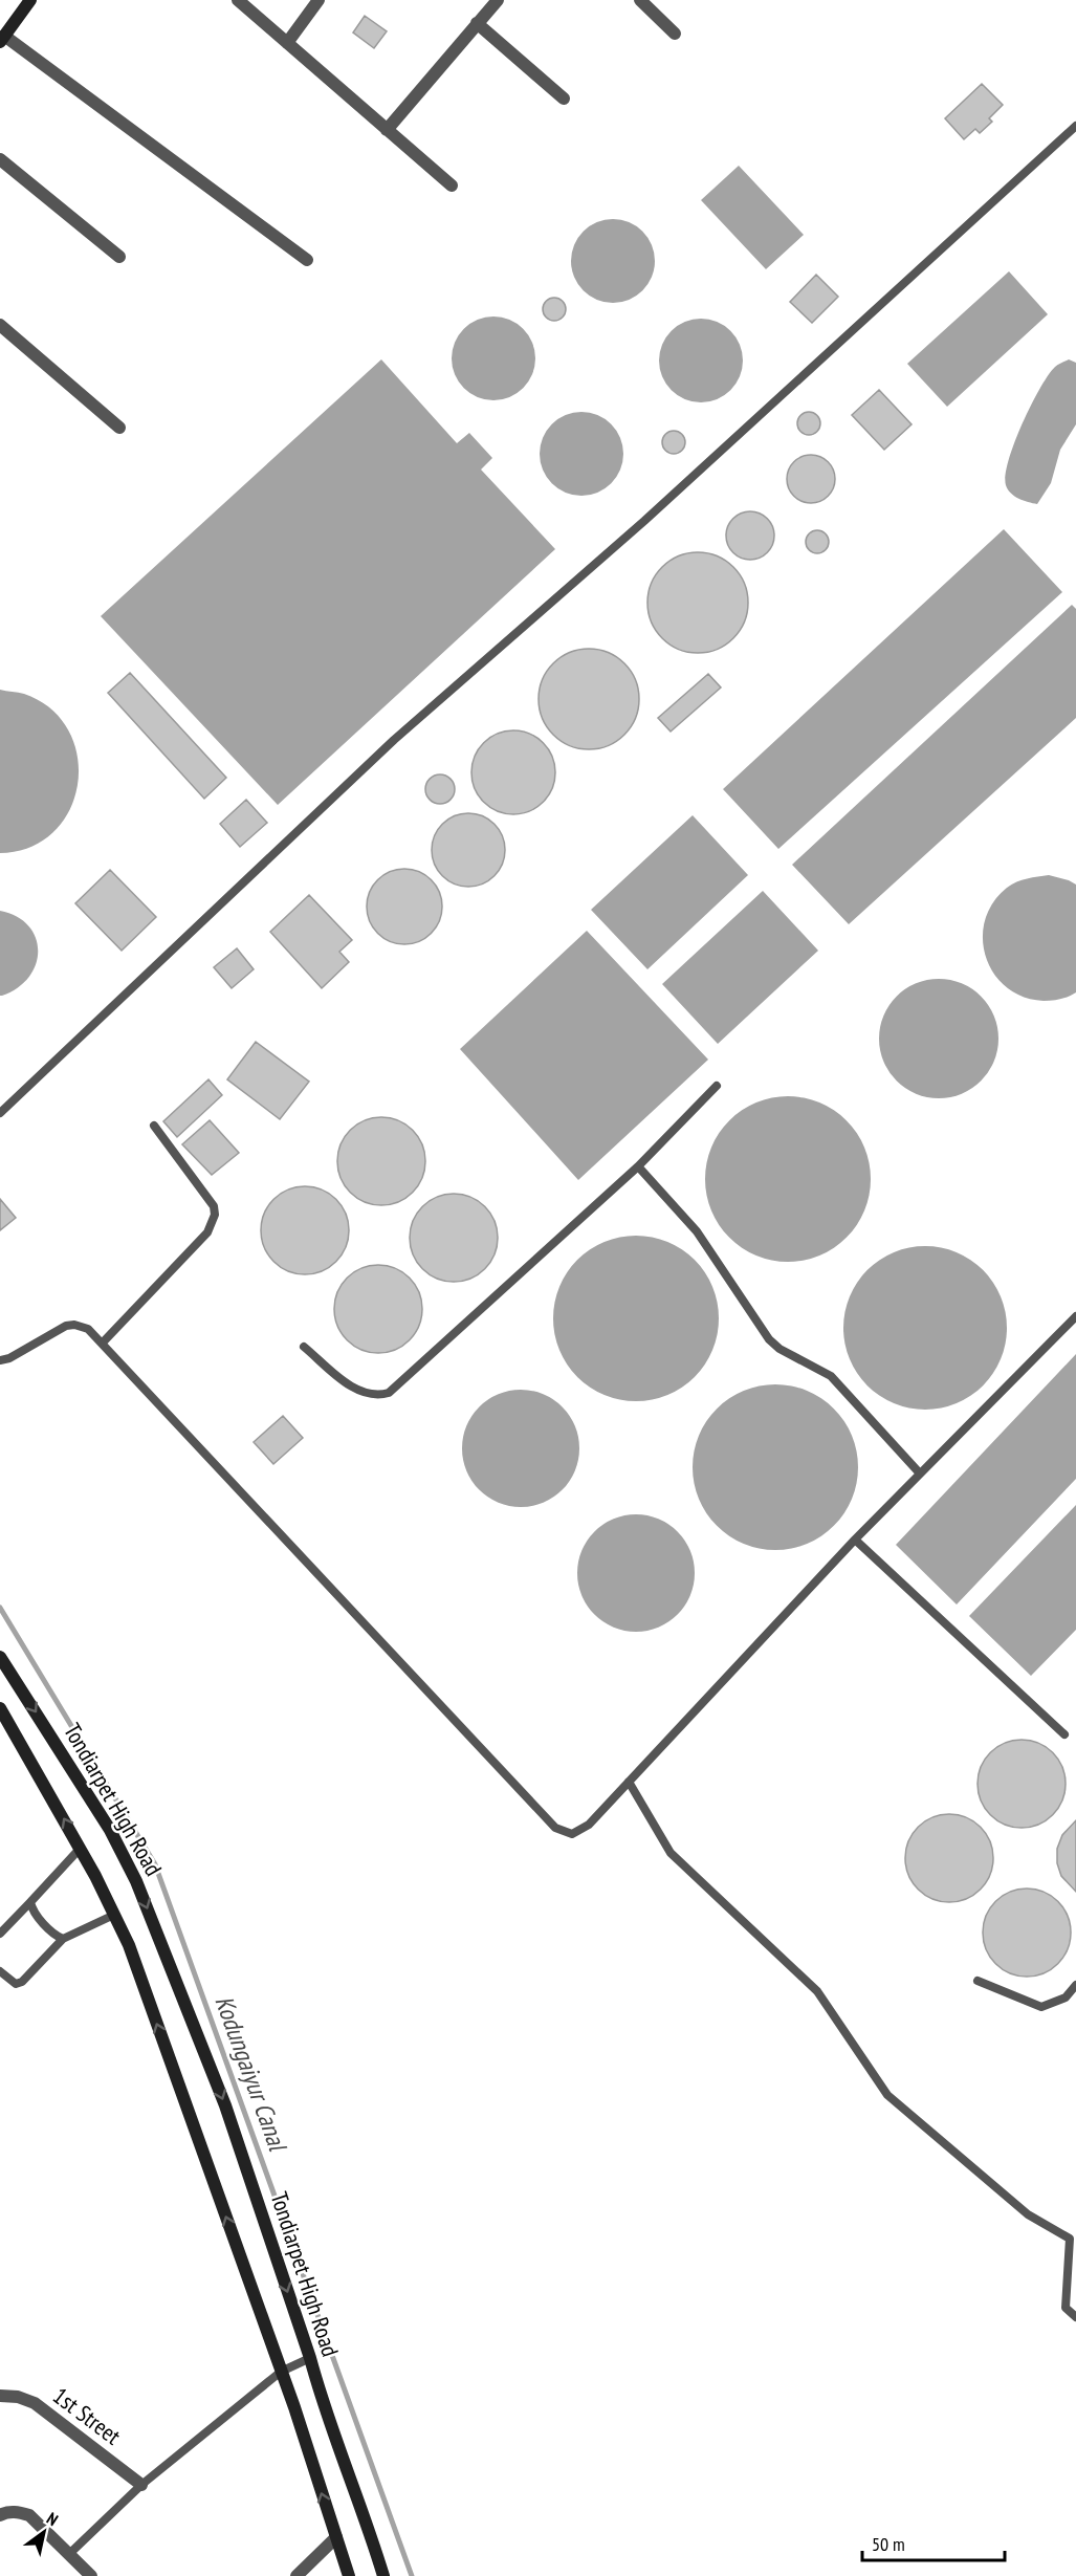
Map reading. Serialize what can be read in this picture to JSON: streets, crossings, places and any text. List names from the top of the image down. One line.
{"streets":{"main road":["Tondiarpet High Road"],"street":["1st Street"]},"water":["Kodungaiyur Canal"],"scale_bar":"50 m","north":"top right"}
